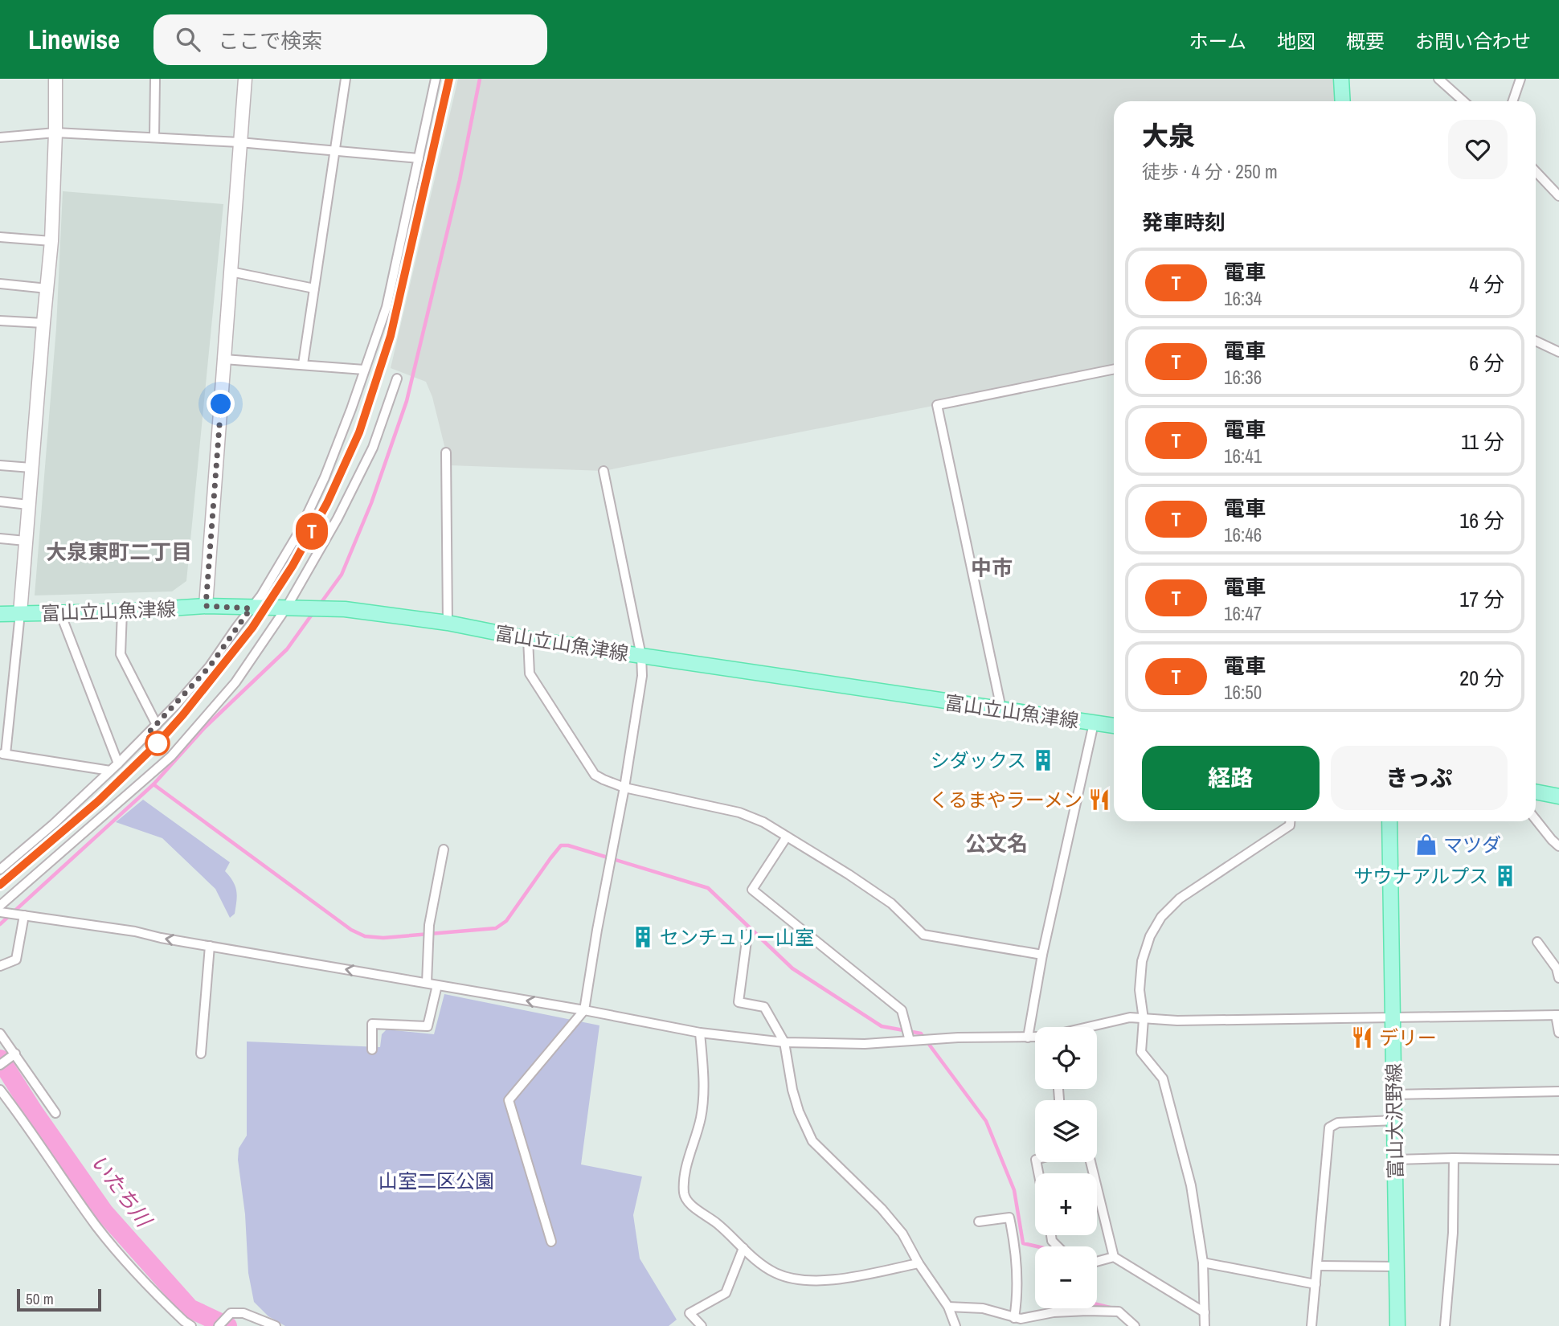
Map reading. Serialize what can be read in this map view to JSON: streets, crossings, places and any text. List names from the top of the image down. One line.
{"streets":{"main road":["富山立山魚津線","富山大沢野線"]},"districts":["大泉東町二丁目","中市","公文名"],"water":["いたち川"],"parks":["山室二区公園"],"places":{"building":["シダックス","サウナアルプス","センチュリー山室"],"restaurant":["くるまやラーメン","デリー"],"shop":["マツダ"]},"scale_bar":"50 m","page":{"header":"Linewise","search":"ここで検索","nav":["ホーム","地図","概要","お問い合わせ"],"on_map":"T","heading":[["大泉","徒歩 · 4 分 · 250 m"],"発車時刻"],"list":[{"mark":"T","name":"電車","note":"16:34","value":"4 分"},{"mark":"T","name":"電車","note":"16:36","value":"6 分"},{"mark":"T","name":"電車","note":"16:41","value":"11 分"},{"mark":"T","name":"電車","note":"16:46","value":"16 分"},{"mark":"T","name":"電車","note":"16:47","value":"17 分"},{"mark":"T","name":"電車","note":"16:50","value":"20 分"}],"buttons":["経路","きっぷ"],"map_buttons":["+","−"],"scale":"50 m"}}
